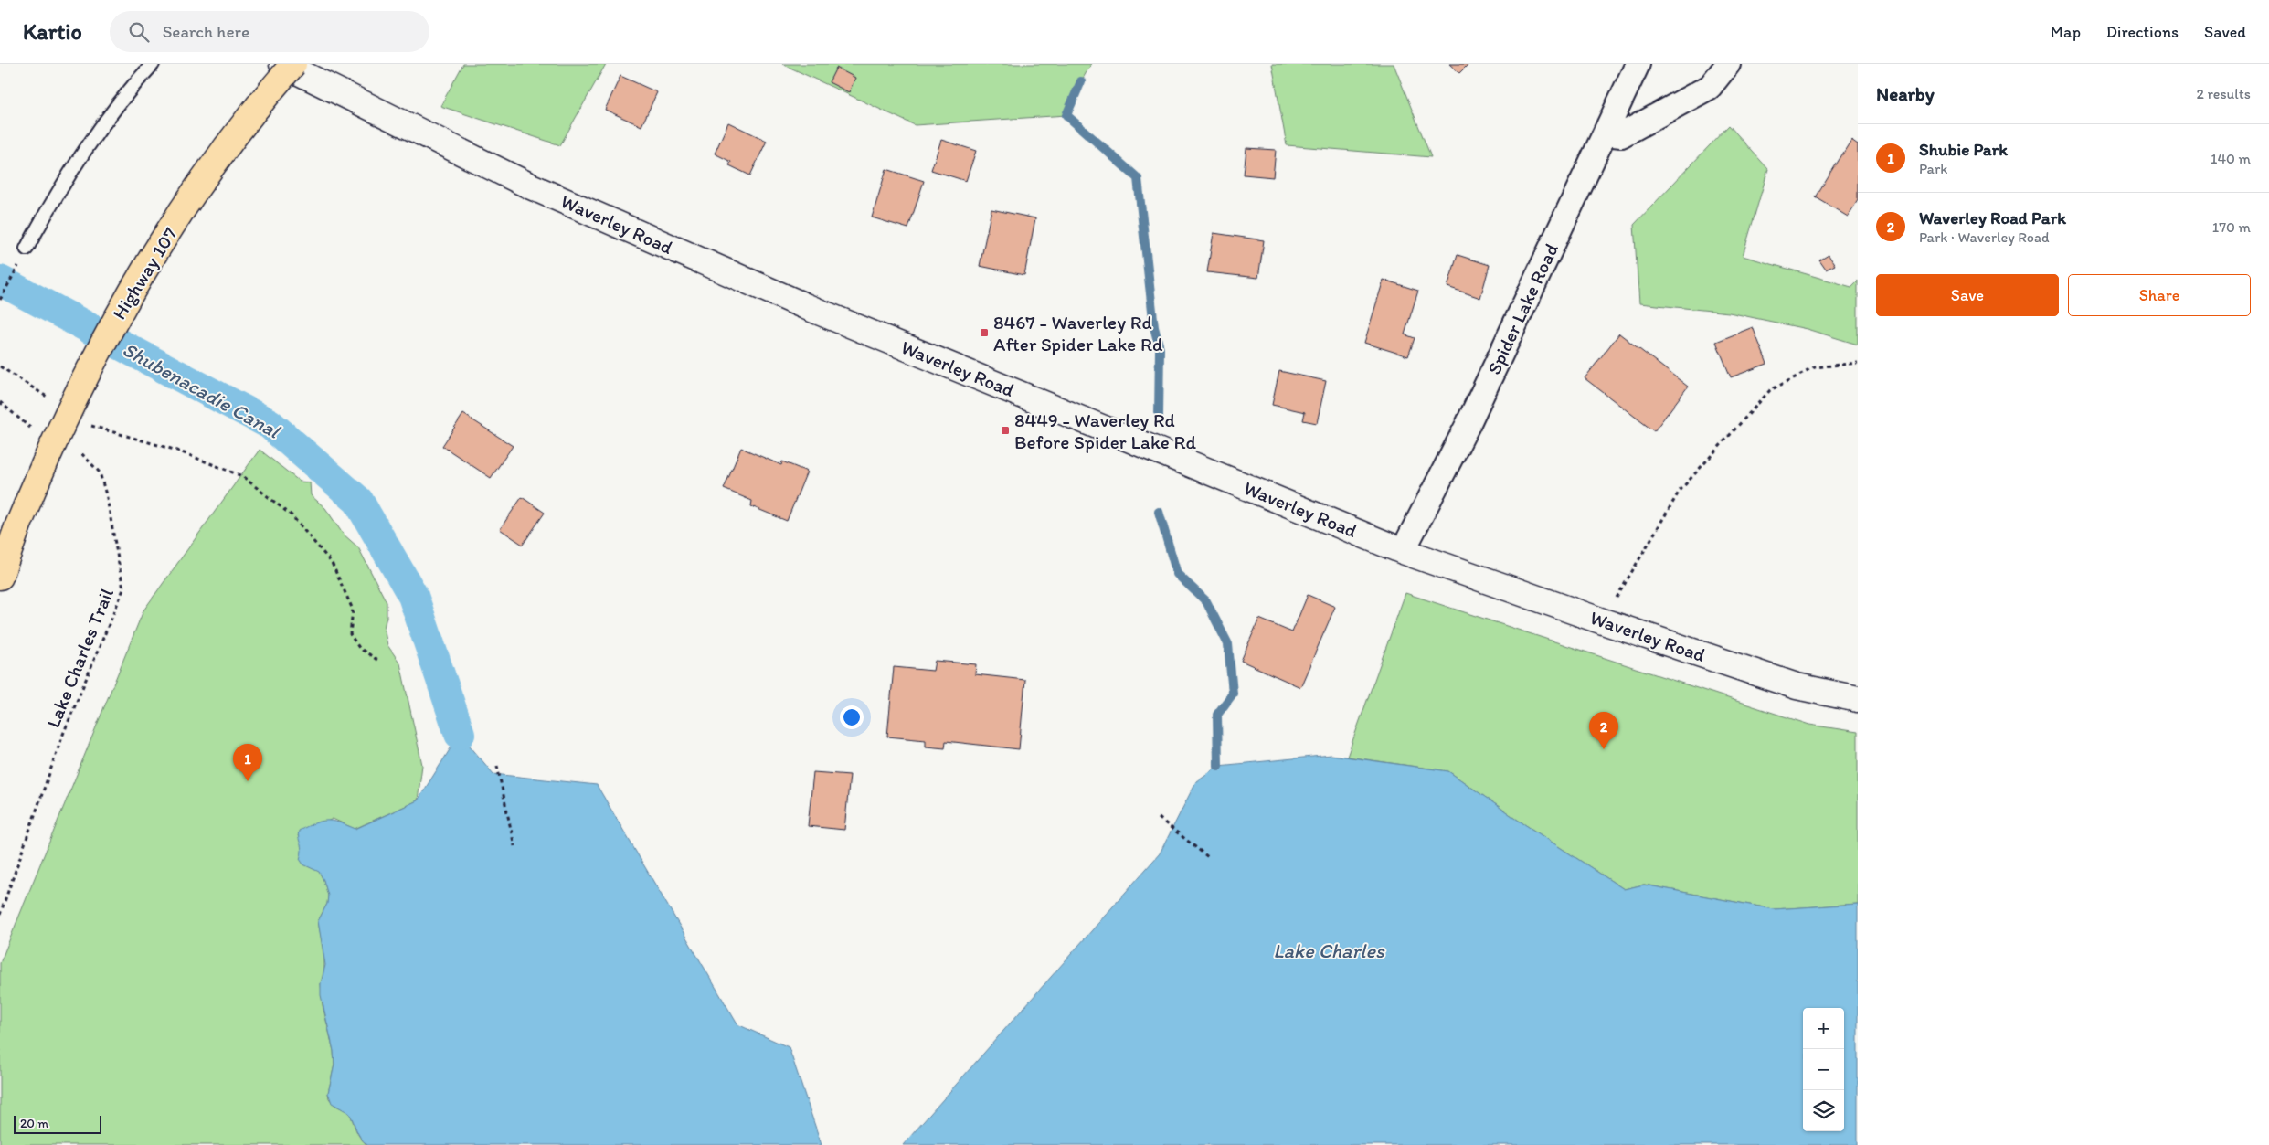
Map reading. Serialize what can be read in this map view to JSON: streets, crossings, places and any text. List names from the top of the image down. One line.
{"streets":{"highway":["Highway 107"],"main road":["Waverley Road"],"street":["Spider Lake Road"],"path":["Lake Charles Trail"]},"crossings":[["Waverley Road","Spider Lake Road"]],"water":["Shubenacadie Canal","Lake Charles"],"places":{"transit":["8467 - Waverley Rd After Spider Lake Rd","8449 - Waverley Rd Before Spider Lake Rd"]},"scale_bar":"20 m","page":{"header":"Kartio","search":"Search here","nav":["Map","Directions","Saved"],"heading":["Nearby","2 results"],"list":[{"mark":"1","name":"Shubie Park","note":"Park","value":"140 m"},{"mark":"2","name":"Waverley Road Park","note":"Park · Waverley Road","value":"170 m"}],"buttons":["Save","Share"],"pins":["2","1"],"map_buttons":["+","−"],"scale":"20 m"}}
